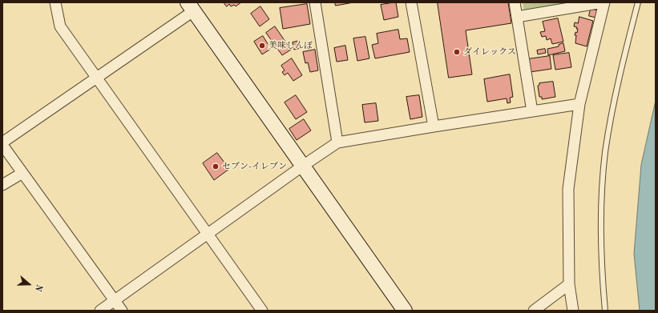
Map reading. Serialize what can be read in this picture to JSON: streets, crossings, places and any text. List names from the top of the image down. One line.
{"places":["美味しんぼ","ダイレックス","セブン-イレブン"],"north":"right"}
